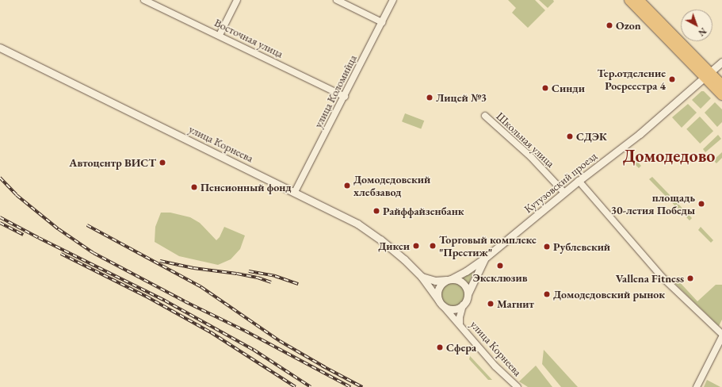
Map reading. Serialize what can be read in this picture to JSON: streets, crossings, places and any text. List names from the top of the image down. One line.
{"streets":{"street":["Восточная улица","улица Коломийца","Школьная улица","улица Корнеева","Кутузовский проезд"]},"crossings":[["Восточная улица","улица Коломийца"],["улица Коломийца","улица Корнеева"],["Школьная улица","Кутузовский проезд"],["улица Корнеева","Кутузовский проезд"]],"districts":["Домодедово"],"places":["Ozon","Тер.отделение Росреестра 4","Синди","Лицей №3","СДЭК","Автоцентр ВИСТ","Домодедовский хлебзавод","Пенсионный фонд","площадь 30-летия Победы","Райффайзенбанк","Дикси","Торговый комплекс \"Престиж\"","Рублевский","Эксклюзив","Vallena Fitness","Домодедовский рынок","Магнит","Сфера"],"north":"bottom right"}
